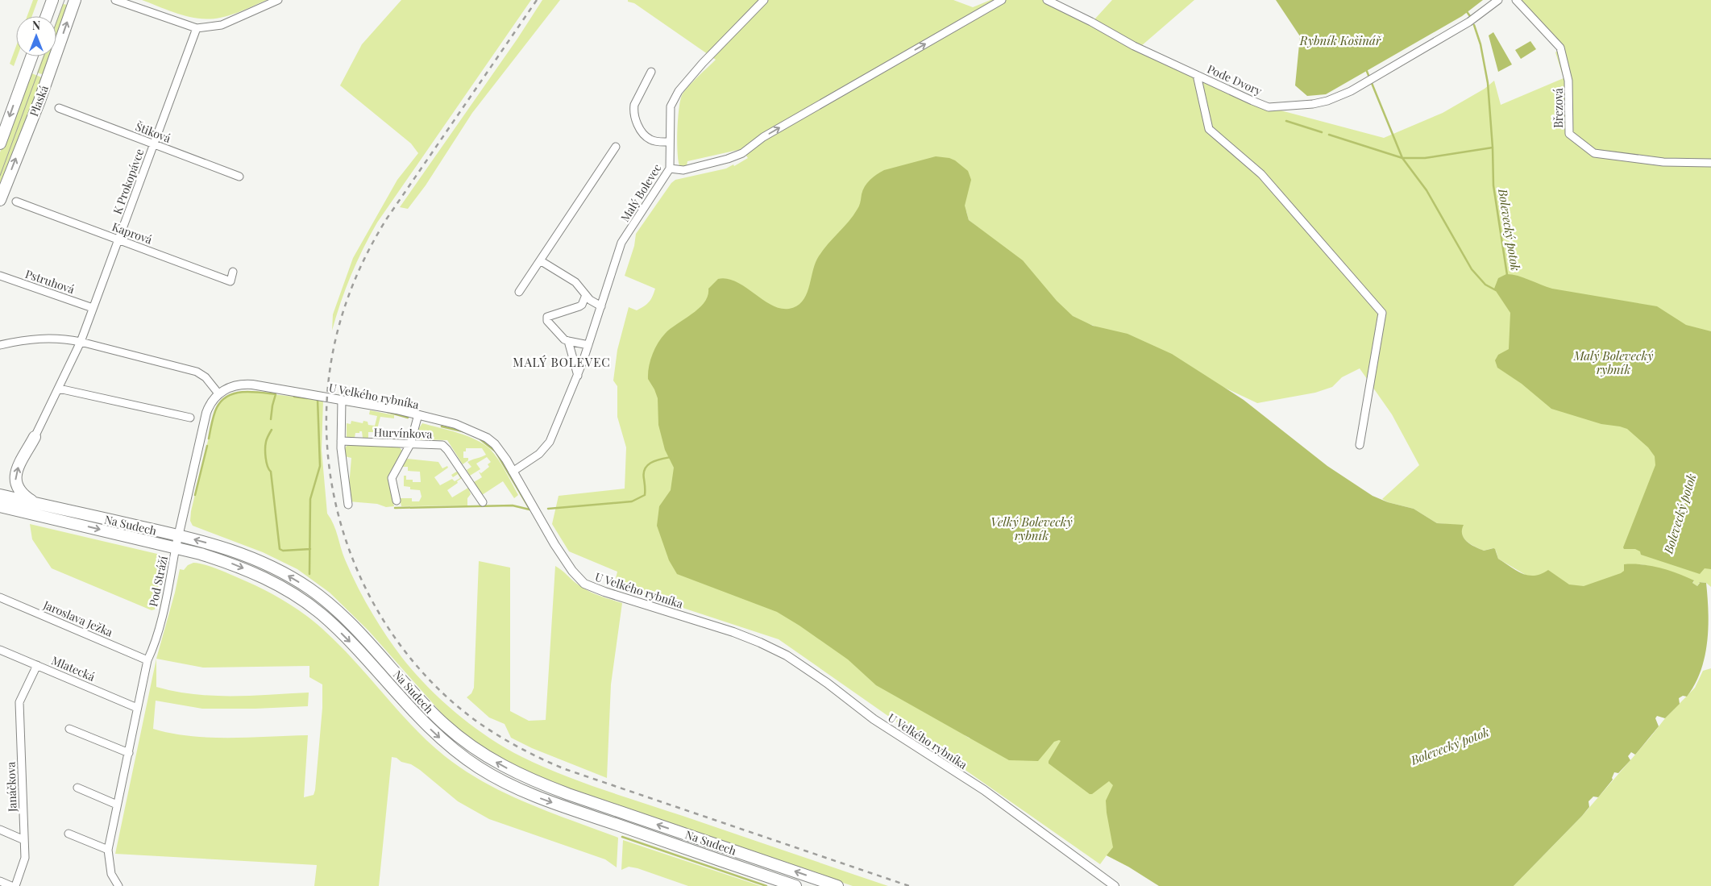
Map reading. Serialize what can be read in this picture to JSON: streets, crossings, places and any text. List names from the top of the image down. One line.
{"streets":{"main road":["Plaská","Na Sudech"],"street":["Pode Dvory","Březová","Štiková","K Prokopávce","Malý Bolevec","Kaprová","Pstruhová","U Velkého rybníka","Hurvínkova","Pod Stráží","Jaroslava Ježka","Mlatecká","Janáčkova"]},"crossings":[["Štiková","K Prokopávce"],["K Prokopávce","Kaprová"],["K Prokopávce","Pstruhová"],["Malý Bolevec","U Velkého rybníka"],["U Velkého rybníka","Pod Stráží"],["Na Sudech","Pod Stráží"],["Pod Stráží","Jaroslava Ježka"],["Pod Stráží","Mlatecká"],["Mlatecká","Janáčkova"]],"districts":["MALÝ BOLEVEC"],"water":["Rybník Košinář","Bolevecký potok","Malý Bolevecký rybník","Velký Bolevecký rybník"],"north":"top"}
